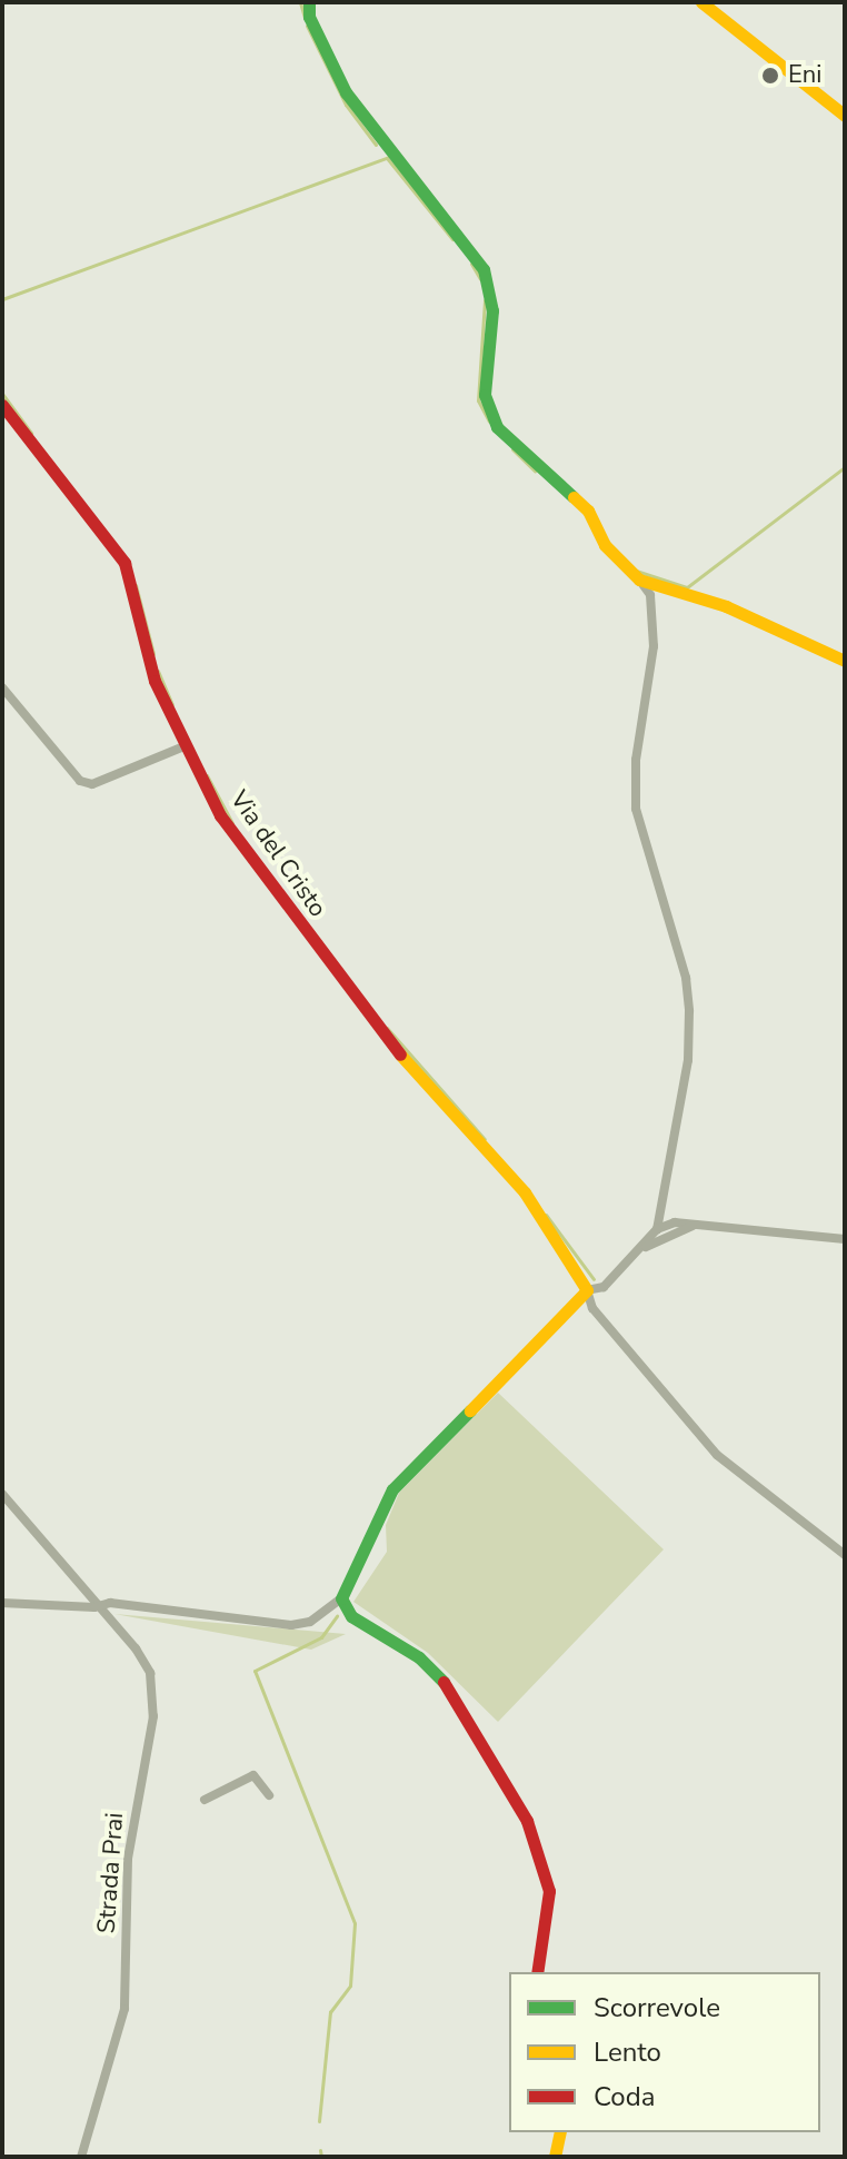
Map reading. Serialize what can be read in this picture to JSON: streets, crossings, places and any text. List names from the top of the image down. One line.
{"streets":{"street":["Via del Cristo","Strada Prai"]},"places":["Eni"],"legend":["Scorrevole","Lento","Coda"]}
